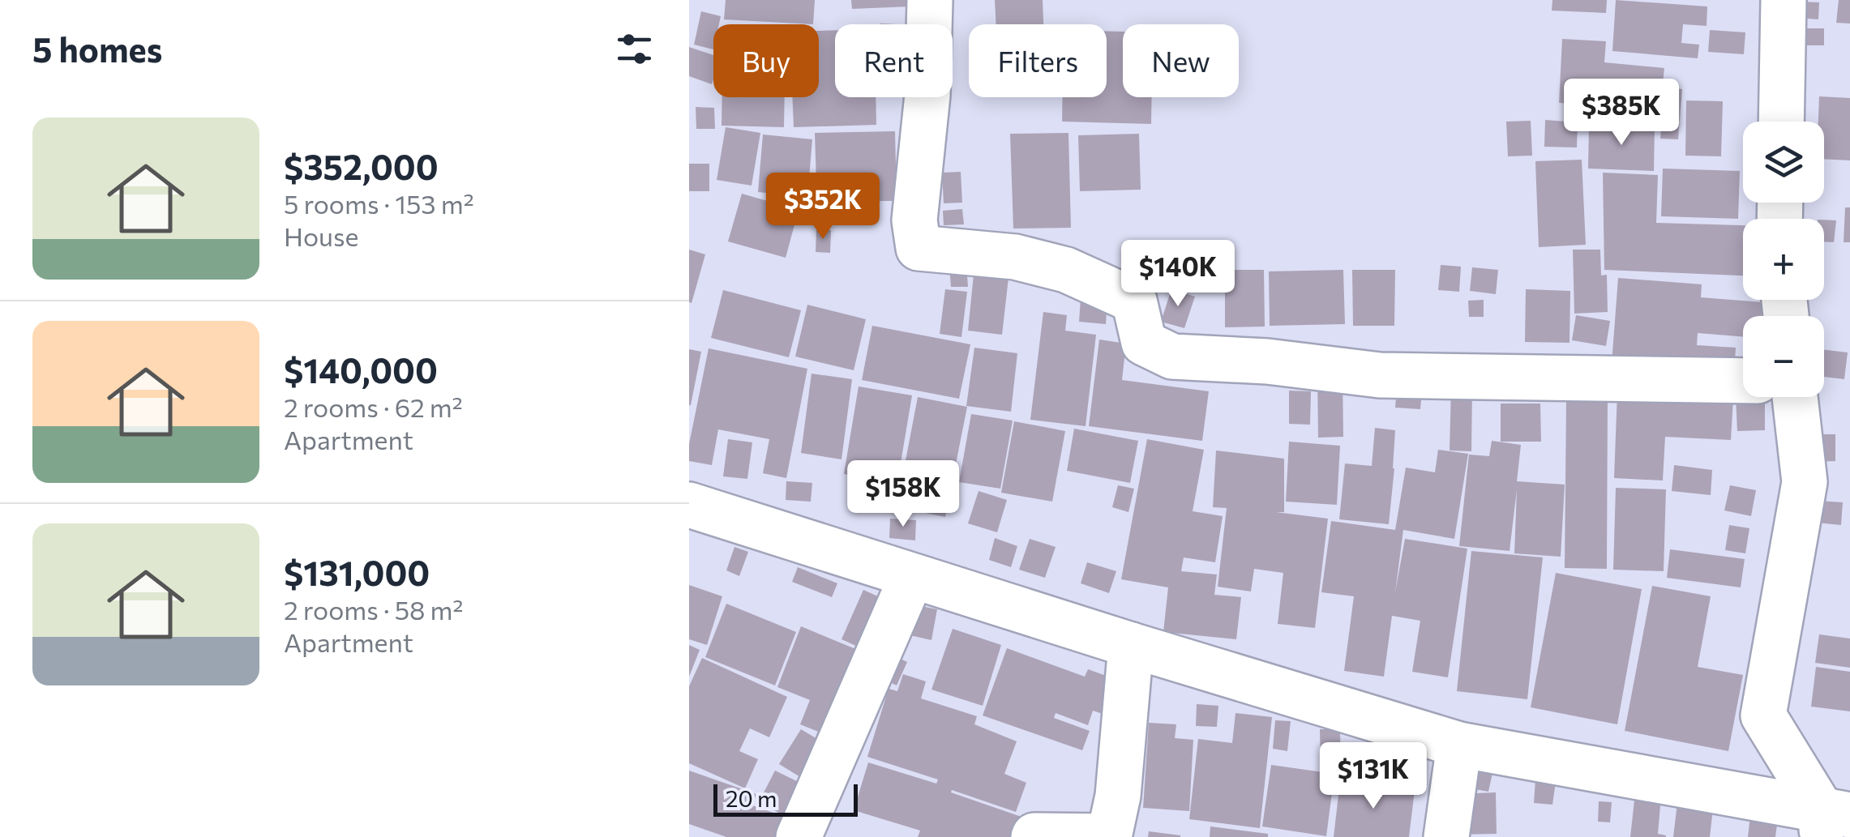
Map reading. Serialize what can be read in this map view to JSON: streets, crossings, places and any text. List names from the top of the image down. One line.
{"scale_bar":"20 m","page":{"heading":"5 homes","chip":["Buy","Rent","Filters","New"],"price":["$385K","$352K","$140K","$158K","$131K"],"list":[{"name":"$352,000","note":"5 rooms · 153 m² · House"},{"name":"$140,000","note":"2 rooms · 62 m² · Apartment"},{"name":"$131,000","note":"2 rooms · 58 m² · Apartment"}],"map_buttons":["+","−"],"scale":"20 m"}}
